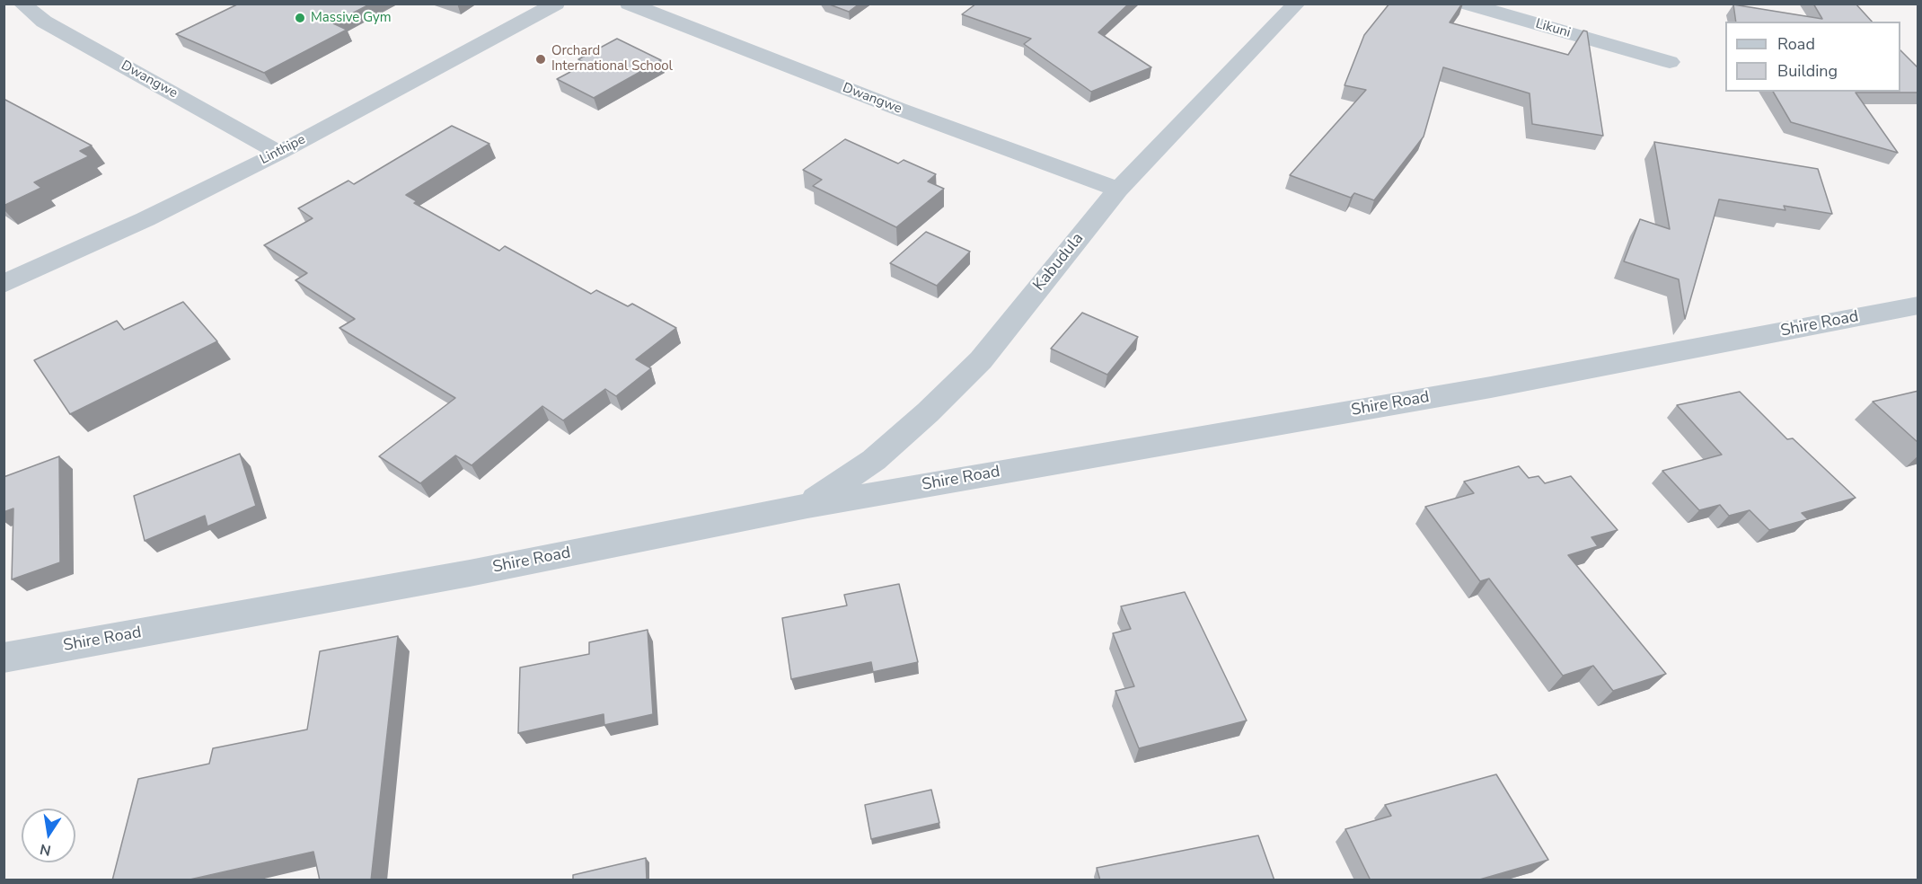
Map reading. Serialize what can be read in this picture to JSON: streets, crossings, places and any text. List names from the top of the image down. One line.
{"streets":{"street":["Likuni","Dwangwe","Linthipe","Kabudula","Shire Road"]},"crossings":[["Dwangwe","Linthipe"],["Dwangwe","Kabudula"],["Kabudula","Shire Road"]],"places":["Massive Gym","Orchard International School"],"legend":["Road","Building"],"north":"bottom"}
